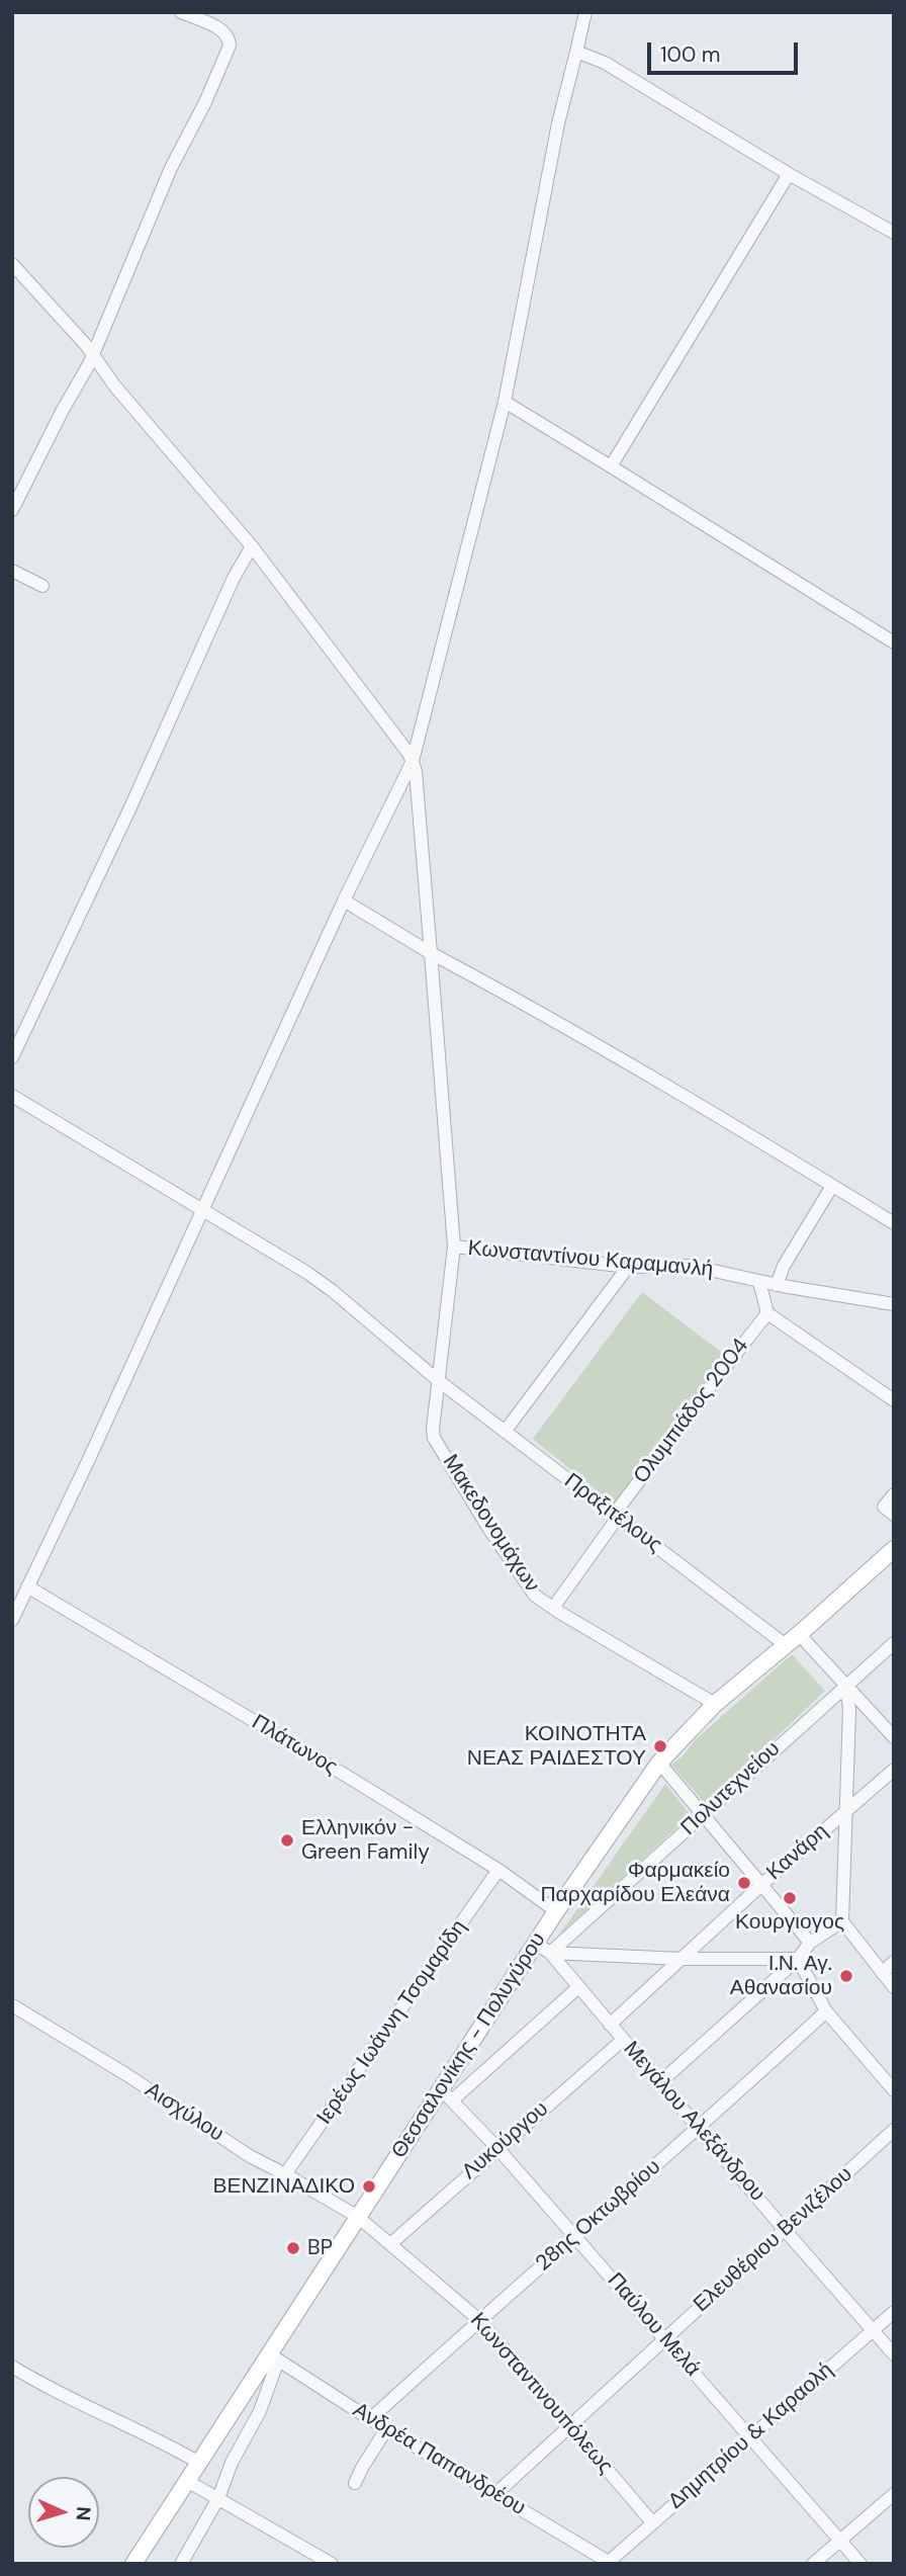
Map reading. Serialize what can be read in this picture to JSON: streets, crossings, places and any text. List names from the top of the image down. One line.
{"streets":{"main road":["Θεσσαλονίκης - Πολυγύρου"],"street":["Κωνσταντίνου Καραμανλή","Ολυμπιάδος 2004","Πραξιτέλους","Μακεδονομάχων","Πλάτωνος","Πολυτεχνείου","Κανάρη","Ιερέως Ιωάννη Τσομαρίδη","Αισχύλου","Μεγάλου Αλεξάνδρου","Λυκούργου","28ης Οκτωβρίου","Ελευθέριου Βενιζέλου","Παύλου Μελά","Κωνσταντινουπόλεως","Δημητρίου & Καραολή","Ανδρέα Παπανδρέου"]},"crossings":[["Κωνσταντίνου Καραμανλή","Μακεδονομάχων"],["Ολυμπιάδος 2004","Πραξιτέλους"],["Ολυμπιάδος 2004","Μακεδονομάχων"],["Πραξιτέλους","Μακεδονομάχων"],["Πραξιτέλους","Θεσσαλονίκης - Πολυγύρου"],["Μακεδονομάχων","Θεσσαλονίκης - Πολυγύρου"],["Πλάτωνος","Ιερέως Ιωάννη Τσομαρίδη"],["Πλάτωνος","Θεσσαλονίκης - Πολυγύρου"],["Πολυτεχνείου","Μεγάλου Αλεξάνδρου"],["Κανάρη","Μεγάλου Αλεξάνδρου"],["Ιερέως Ιωάννη Τσομαρίδη","Αισχύλου"],["Θεσσαλονίκης - Πολυγύρου","Αισχύλου"],["Θεσσαλονίκης - Πολυγύρου","Παύλου Μελά"],["Θεσσαλονίκης - Πολυγύρου","Κωνσταντινουπόλεως"],["Θεσσαλονίκης - Πολυγύρου","Ανδρέα Παπανδρέου"],["Αισχύλου","Κωνσταντινουπόλεως"],["Μεγάλου Αλεξάνδρου","Λυκούργου"],["Μεγάλου Αλεξάνδρου","28ης Οκτωβρίου"],["Μεγάλου Αλεξάνδρου","Ελευθέριου Βενιζέλου"],["Μεγάλου Αλεξάνδρου","Δημητρίου & Καραολή"],["Λυκούργου","Παύλου Μελά"],["Λυκούργου","Κωνσταντινουπόλεως"],["28ης Οκτωβρίου","Παύλου Μελά"],["28ης Οκτωβρίου","Κωνσταντινουπόλεως"],["28ης Οκτωβρίου","Ανδρέα Παπανδρέου"],["Ελευθέριου Βενιζέλου","Παύλου Μελά"],["Ελευθέριου Βενιζέλου","Κωνσταντινουπόλεως"],["Ελευθέριου Βενιζέλου","Ανδρέα Παπανδρέου"],["Παύλου Μελά","Δημητρίου & Καραολή"],["Κωνσταντινουπόλεως","Δημητρίου & Καραολή"],["Δημητρίου & Καραολή","Ανδρέα Παπανδρέου"]],"places":["ΚΟΙΝΟΤΗΤΑ ΝΕΑΣ ΡΑΙΔΕΣΤΟΥ","Ελληνικόν - Green Family","Φαρμακείο Παρχαρίδου Ελεάνα","Κουργιογος","Ι.Ν. Αγ. Αθανασίου","ΒΕΝΖΙΝΑΔΙΚΟ","BP"],"scale_bar":"100 m","north":"right"}
